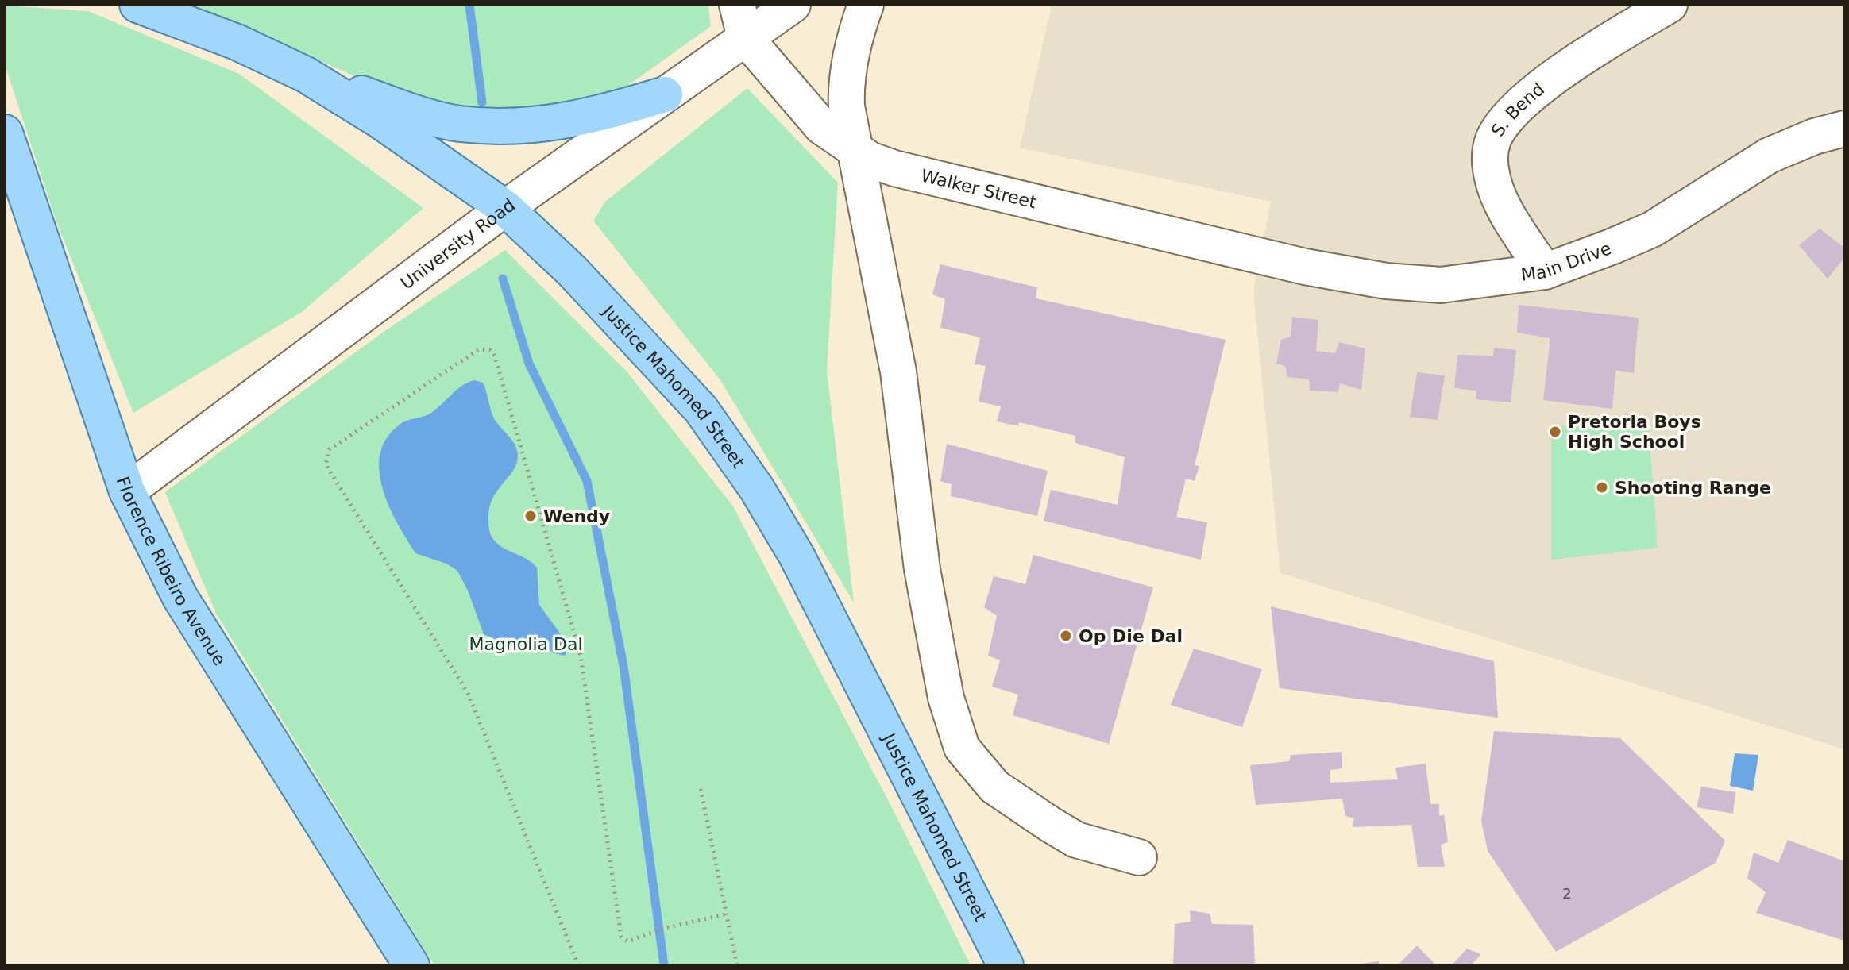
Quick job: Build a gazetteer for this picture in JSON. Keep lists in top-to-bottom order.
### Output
{
  "streets": {
    "main road": ["Justice Mahomed Street", "Florence Ribeiro Avenue"],
    "street": [
      "S. Bend",
      "Walker Street",
      "University Road",
      "Main Drive"
    ]
  },
  "crossings": [
    ["S. Bend", "Main Drive"],
    ["Walker Street", "University Road"],
    ["Walker Street", "Main Drive"],
    ["University Road", "Justice Mahomed Street"],
    ["University Road", "Florence Ribeiro Avenue"]
  ],
  "parks": ["Magnolia Dal"],
  "places": [
    "Pretoria Boys High School",
    "Shooting Range",
    "Wendy",
    "Op Die Dal"
  ],
  "house_numbers": ["2"]
}
